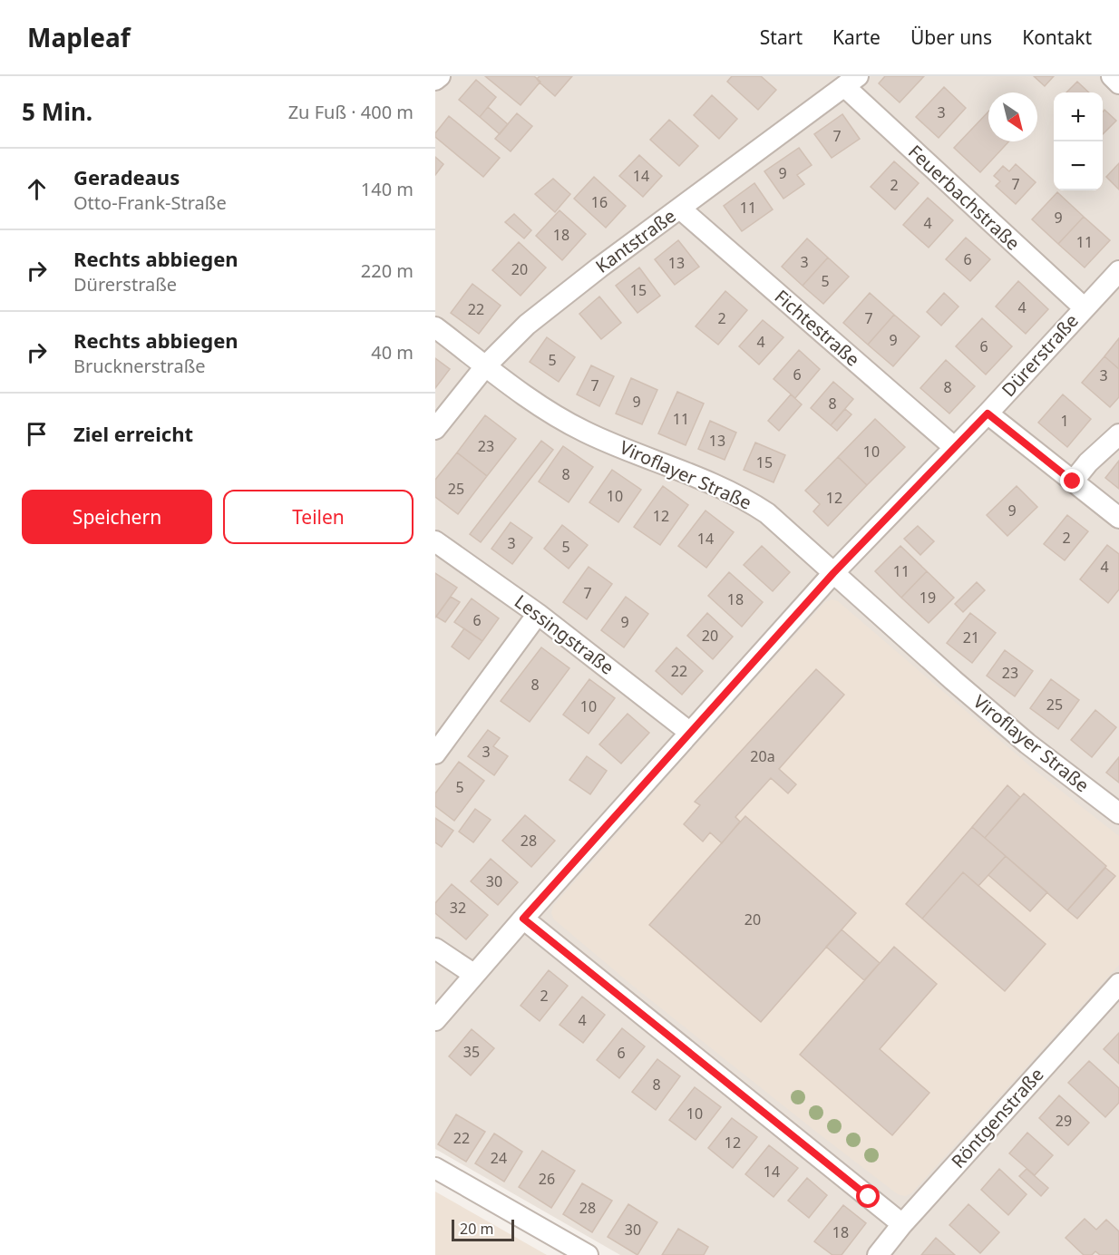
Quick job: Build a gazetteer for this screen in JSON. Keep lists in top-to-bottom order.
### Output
{
  "streets": {
    "street": [
      "Feuerbachstraße",
      "Kantstraße",
      "Fichtestraße",
      "Dürerstraße",
      "Viroflayer Straße",
      "Lessingstraße",
      "Röntgenstraße"
    ]
  },
  "crossings": [
    ["Feuerbachstraße", "Kantstraße"],
    ["Feuerbachstraße", "Dürerstraße"],
    ["Kantstraße", "Fichtestraße"],
    ["Kantstraße", "Viroflayer Straße"],
    ["Fichtestraße", "Dürerstraße"],
    ["Dürerstraße", "Viroflayer Straße"],
    ["Dürerstraße", "Lessingstraße"]
  ],
  "house_numbers": [
    "3",
    "7",
    "9",
    "14",
    "7",
    "2",
    "16",
    "11",
    "9",
    "4",
    "18",
    "11",
    "6",
    "3",
    "13",
    "20",
    "5",
    "15",
    "4",
    "22",
    "2",
    "7",
    "9",
    "4",
    "6",
    "5",
    "6",
    "3",
    "7",
    "8",
    "9",
    "8",
    "11",
    "1",
    "13",
    "23",
    "10",
    "15",
    "8",
    "25",
    "10",
    "12",
    "9",
    "12",
    "2",
    "14",
    "3",
    "5",
    "4",
    "11",
    "7",
    "19",
    "18",
    "6",
    "9",
    "20",
    "21",
    "22",
    "23",
    "8",
    "25",
    "10",
    "3",
    "20a",
    "5",
    "28",
    "30",
    "32",
    "20",
    "2",
    "4",
    "35",
    "6",
    "8",
    "10",
    "29",
    "22",
    "12",
    "24",
    "14",
    "26",
    "28",
    "30",
    "18"
  ],
  "scale_bar": "20 m",
  "north": "bottom right",
  "page": {
    "header": "Mapleaf",
    "nav": [
      "Start",
      "Karte",
      "Über uns",
      "Kontakt"
    ],
    "heading": ["5 Min.", "Zu Fuß · 400 m"],
    "map_buttons": ["+", "−"],
    "list": [
      ["Geradeaus", "Otto-Frank-Straße", "140 m"],
      ["Rechts abbiegen", "Dürerstraße", "220 m"],
      ["Rechts abbiegen", "Brucknerstraße", "40 m"],
      "Ziel erreicht"
    ],
    "buttons": ["Speichern", "Teilen"],
    "scale": "20 m"
  }
}
